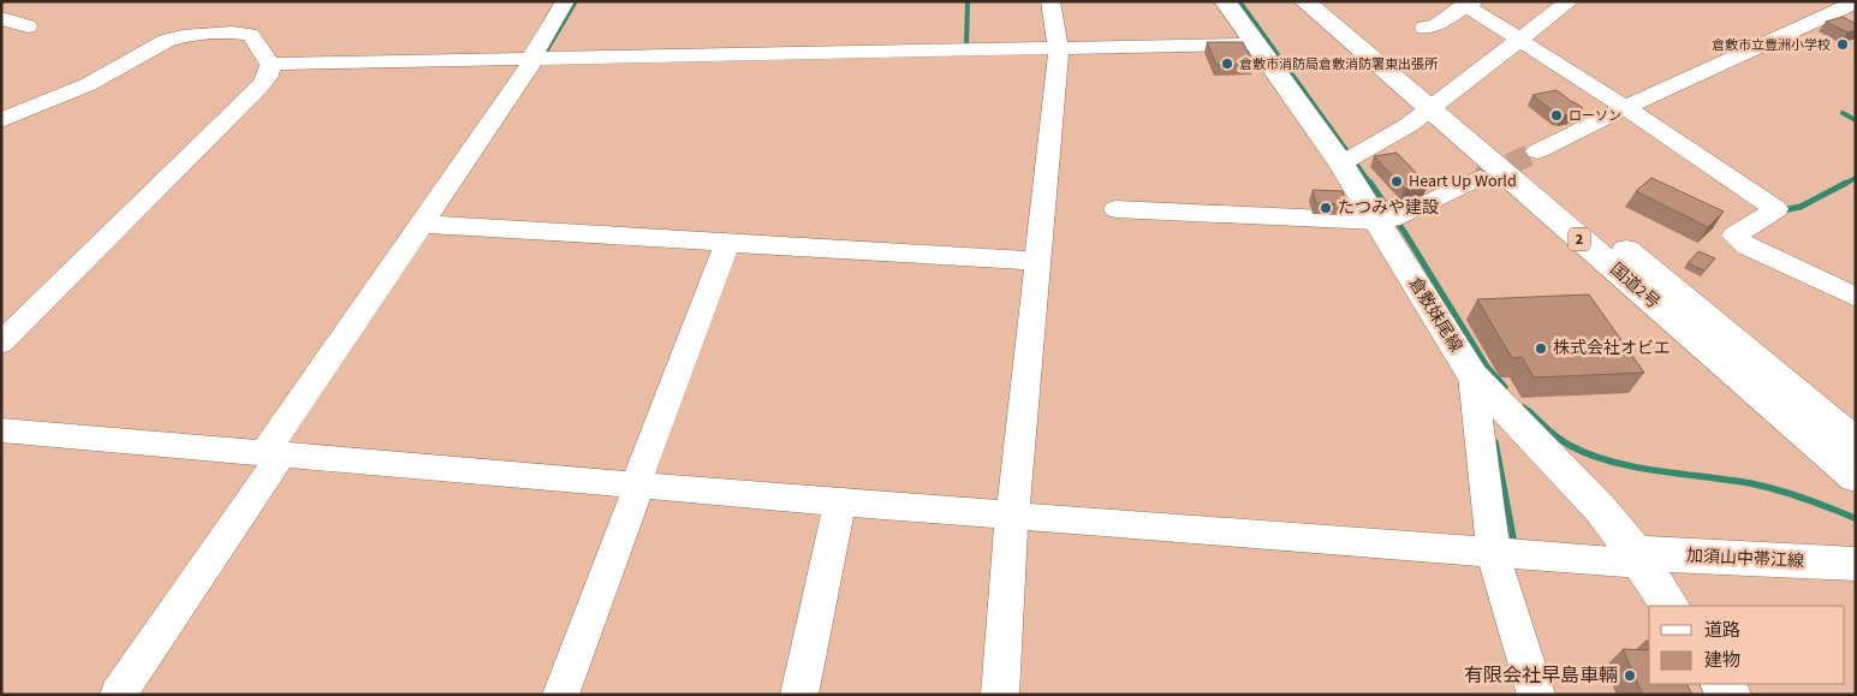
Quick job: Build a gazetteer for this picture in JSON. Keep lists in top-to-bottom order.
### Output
{
  "streets": {
    "main road": [
      "2",
      "国道2号",
      "倉敷妹尾線",
      "加須山中帯江線"
    ]
  },
  "crossings": [
    ["倉敷妹尾線", "加須山中帯江線"]
  ],
  "places": [
    "倉敷市立豊洲小学校",
    "倉敷市消防局倉敷消防署東出張所",
    "ローソン",
    "Heart Up World",
    "たつみや建設",
    "株式会社オビエ",
    "有限会社早島車輛"
  ],
  "legend": ["道路", "建物"]
}
